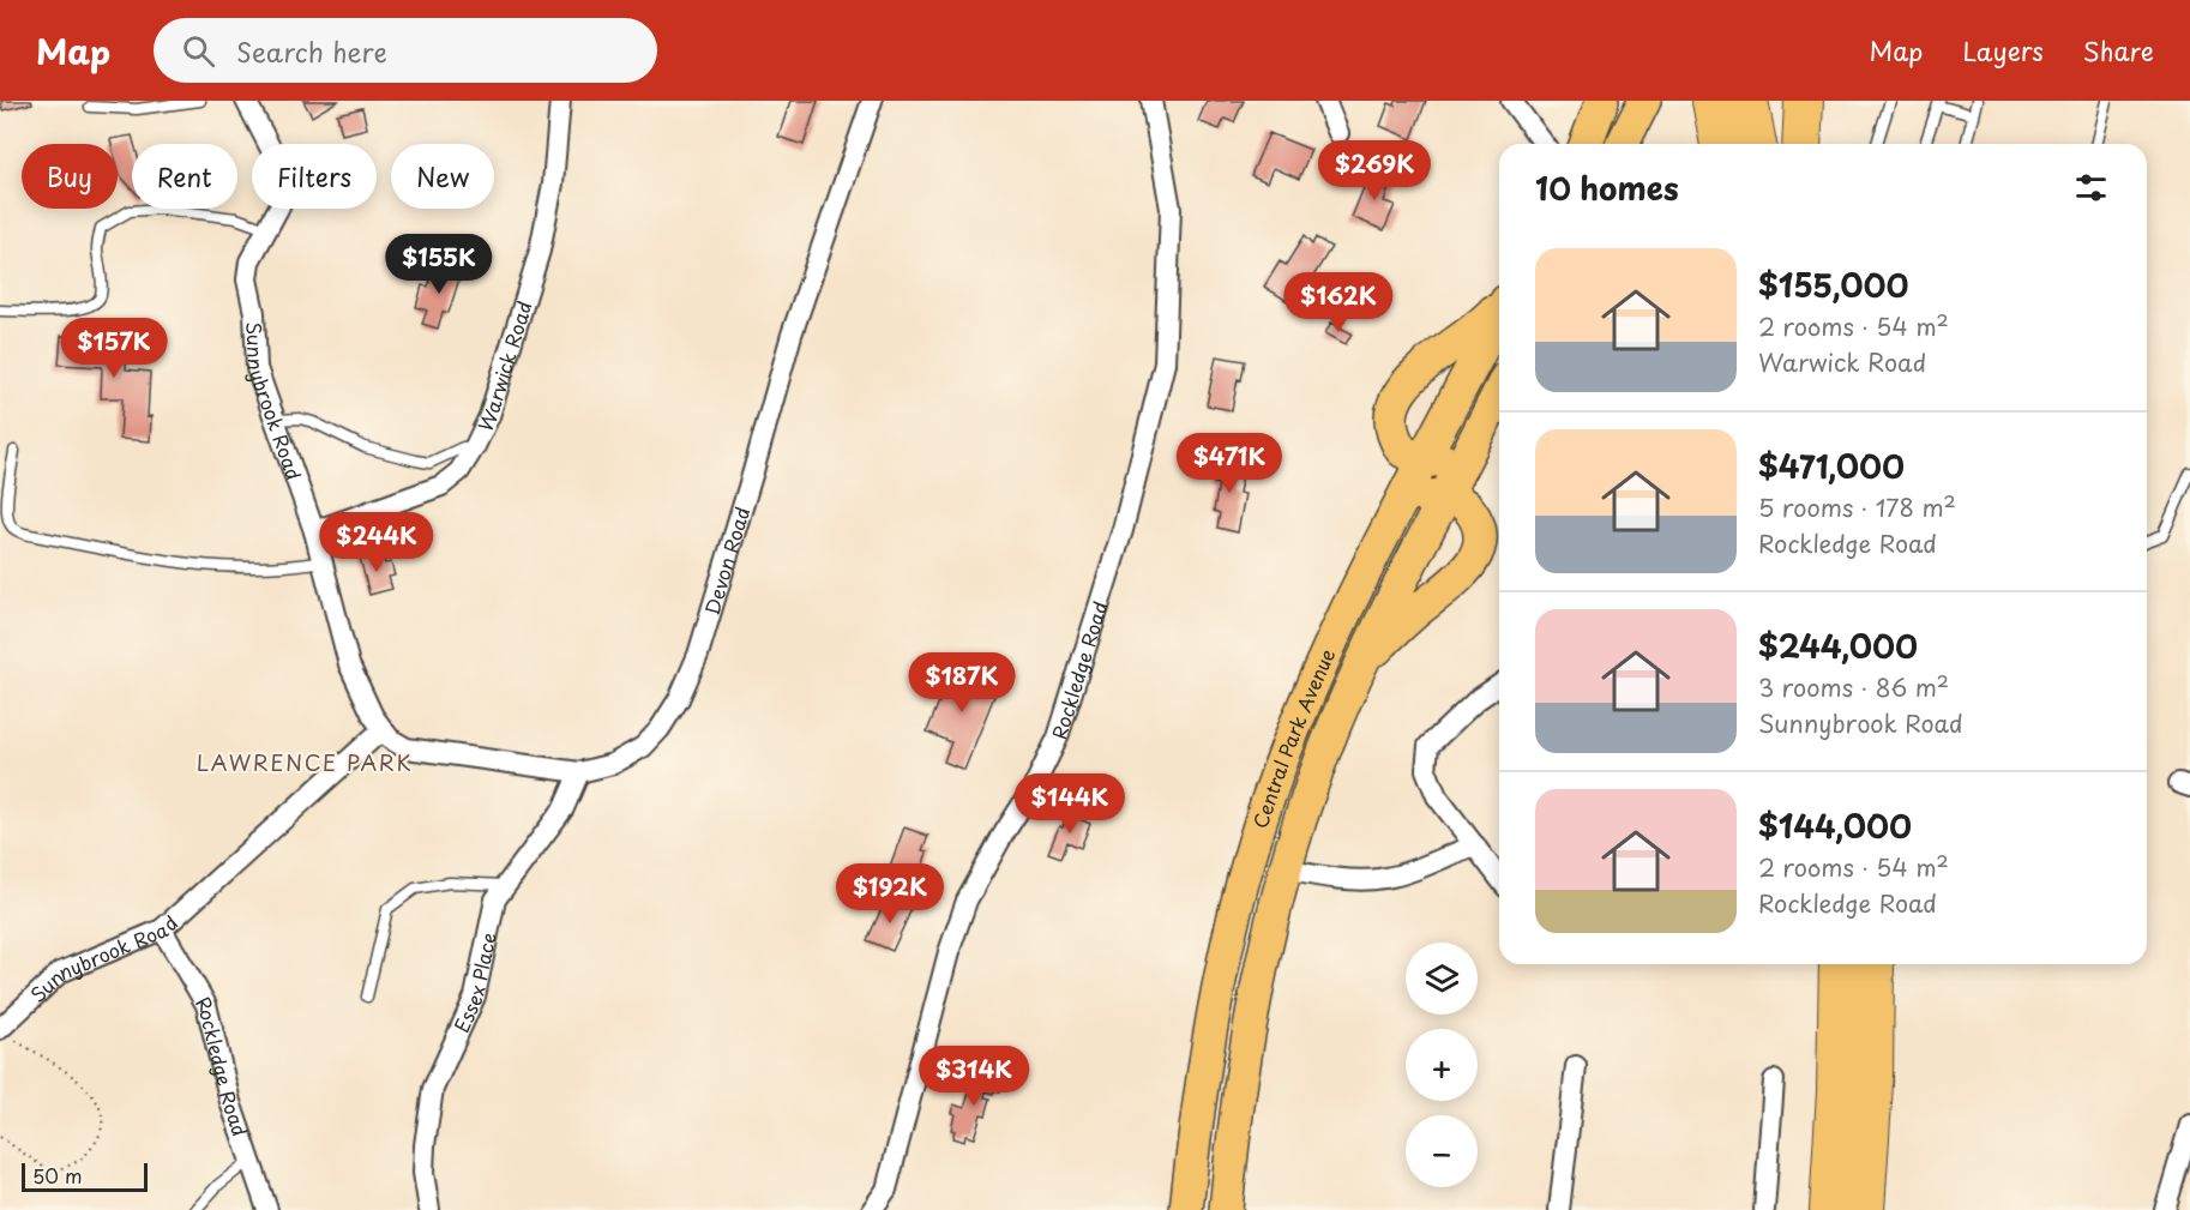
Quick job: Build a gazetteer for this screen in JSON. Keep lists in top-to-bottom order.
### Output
{
  "streets": {
    "main road": ["Central Park Avenue"],
    "street": [
      "Warwick Road",
      "Sunnybrook Road",
      "Devon Road",
      "Rockledge Road",
      "Essex Place"
    ]
  },
  "crossings": [
    ["Warwick Road", "Sunnybrook Road"],
    ["Sunnybrook Road", "Devon Road"],
    ["Sunnybrook Road", "Rockledge Road"],
    ["Devon Road", "Essex Place"]
  ],
  "districts": ["LAWRENCE PARK"],
  "scale_bar": "50 m",
  "page": {
    "header": "Map",
    "search": "Search here",
    "nav": ["Map", "Layers", "Share"],
    "price": [
      "$269K",
      "$155K",
      "$162K",
      "$157K",
      "$471K",
      "$244K",
      "$187K",
      "$144K",
      "$192K",
      "$314K"
    ],
    "chip": [
      "Buy",
      "Rent",
      "Filters",
      "New"
    ],
    "heading": "10 homes",
    "list": [
      {
        "name": "$155,000",
        "note": "2 rooms · 54 m² · Warwick Road"
      },
      {
        "name": "$471,000",
        "note": "5 rooms · 178 m² · Rockledge Road"
      },
      {
        "name": "$244,000",
        "note": "3 rooms · 86 m² · Sunnybrook Road"
      },
      {
        "name": "$144,000",
        "note": "2 rooms · 54 m² · Rockledge Road"
      }
    ],
    "map_buttons": ["+", "−"],
    "scale": "50 m"
  }
}
